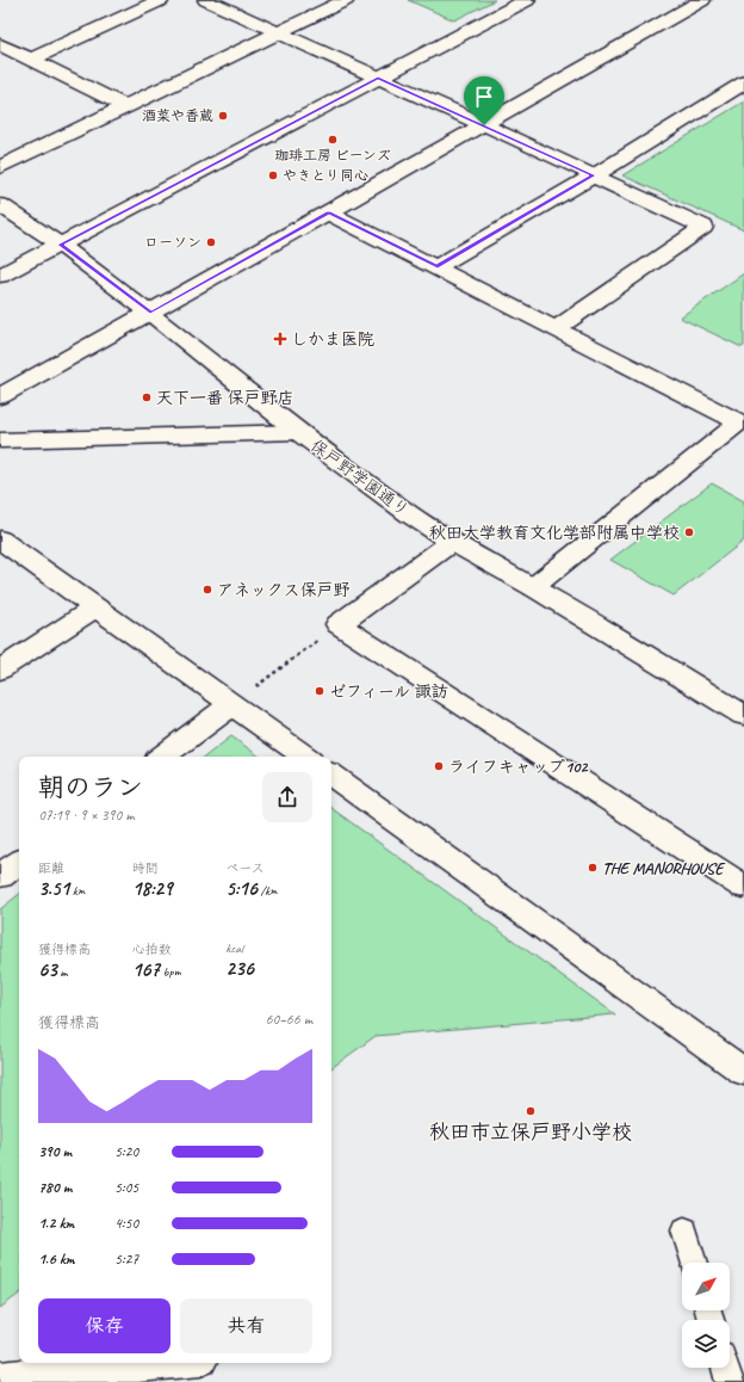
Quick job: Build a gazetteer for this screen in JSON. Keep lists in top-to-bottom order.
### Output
{
  "streets": {
    "street": ["保戸野学園通り"]
  },
  "places": {
    "other": [
      "酒菜や香蔵",
      "珈琲工房 ビーンズ",
      "やきとり同心",
      "ローソン",
      "天下一番 保戸野店",
      "秋田大学教育文化学部附属中学校",
      "アネックス保戸野",
      "ゼフィール 諏訪",
      "ライフキャップ102",
      "THE MANORHOUSE",
      "秋田市立保戸野小学校"
    ],
    "health": ["しかま医院"]
  },
  "north": "top right",
  "page": {
    "heading": ["朝のラン", "07:19 · 9 × 390 m"],
    "stats": [
      ["距離", "3.51 km"],
      ["時間", "18:29"],
      ["ペース", "5:16 /km"],
      ["獲得標高", "63 m"],
      ["心拍数", "167 bpm"],
      ["kcal", "236"]
    ],
    "chart": ["獲得標高", "60–66 m"],
    "list": [
      {
        "name": "390 m",
        "note": "5:20"
      },
      {
        "name": "780 m",
        "note": "5:05"
      },
      {
        "name": "1.2 km",
        "note": "4:50"
      },
      {
        "name": "1.6 km",
        "note": "5:27"
      }
    ],
    "buttons": ["保存", "共有"]
  }
}
